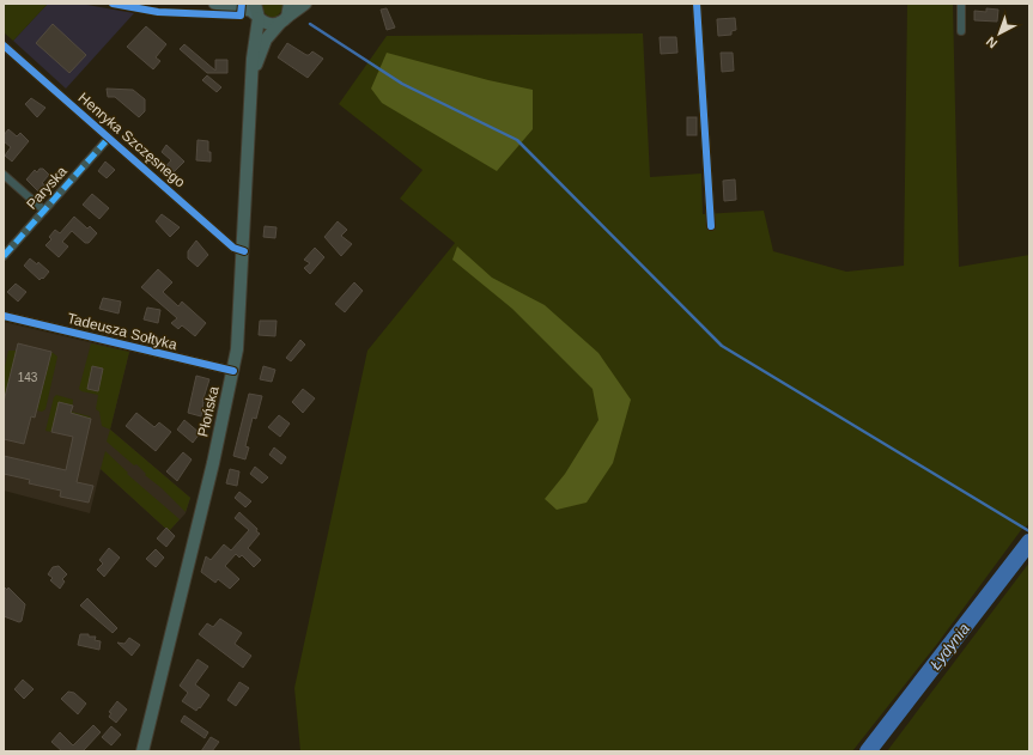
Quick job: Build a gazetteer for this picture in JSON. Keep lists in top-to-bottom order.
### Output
{
  "streets": {
    "main road": ["Płońska"],
    "street": ["Henryka Szczęsnego", "Paryska", "Tadeusza Sołtyka"]
  },
  "crossings": [
    ["Henryka Szczęsnego", "Paryska"],
    ["Henryka Szczęsnego", "Płońska"],
    ["Tadeusza Sołtyka", "Płońska"]
  ],
  "water": ["Łydynia"],
  "house_numbers": ["143"],
  "north": "bottom left"
}
